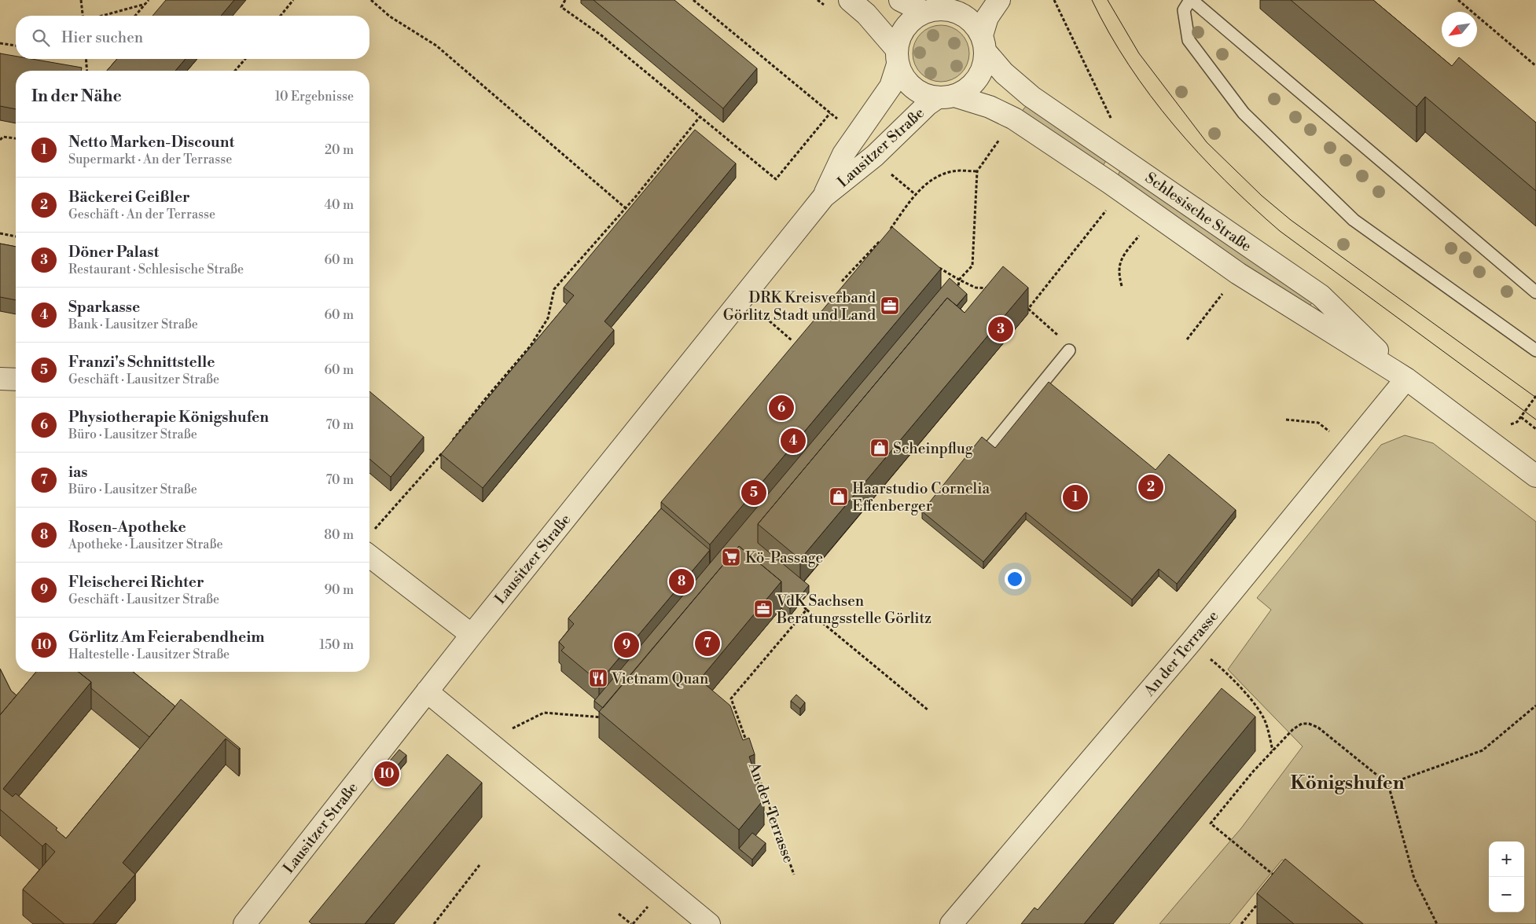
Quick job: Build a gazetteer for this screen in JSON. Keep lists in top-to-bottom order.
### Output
{
  "streets": {
    "street": ["Lausitzer Straße", "Schlesische Straße", "An der Terrasse"]
  },
  "crossings": [
    ["Lausitzer Straße", "Schlesische Straße"],
    ["Schlesische Straße", "An der Terrasse"]
  ],
  "districts": ["Königshufen"],
  "places": {
    "office": ["DRK Kreisverband Görlitz Stadt und Land", "VdK Sachsen Beratungsstelle Görlitz"],
    "shop": ["Scheinpflug", "Haarstudio Cornelia Effenberger"],
    "supermarket": ["Kö-Passage"],
    "restaurant": ["Vietnam Quan"]
  },
  "north": "bottom left",
  "page": {
    "search": "Hier suchen",
    "heading": ["In der Nähe", "10 Ergebnisse"],
    "list": [
      {
        "mark": "1",
        "name": "Netto Marken-Discount",
        "note": "Supermarkt · An der Terrasse",
        "value": "20 m"
      },
      {
        "mark": "2",
        "name": "Bäckerei Geißler",
        "note": "Geschäft · An der Terrasse",
        "value": "40 m"
      },
      {
        "mark": "3",
        "name": "Döner Palast",
        "note": "Restaurant · Schlesische Straße",
        "value": "60 m"
      },
      {
        "mark": "4",
        "name": "Sparkasse",
        "note": "Bank · Lausitzer Straße",
        "value": "60 m"
      },
      {
        "mark": "5",
        "name": "Franzi's Schnittstelle",
        "note": "Geschäft · Lausitzer Straße",
        "value": "60 m"
      },
      {
        "mark": "6",
        "name": "Physiotherapie Königshufen",
        "note": "Büro · Lausitzer Straße",
        "value": "70 m"
      },
      {
        "mark": "7",
        "name": "ias",
        "note": "Büro · Lausitzer Straße",
        "value": "70 m"
      },
      {
        "mark": "8",
        "name": "Rosen-Apotheke",
        "note": "Apotheke · Lausitzer Straße",
        "value": "80 m"
      },
      {
        "mark": "9",
        "name": "Fleischerei Richter",
        "note": "Geschäft · Lausitzer Straße",
        "value": "90 m"
      },
      {
        "mark": "10",
        "name": "Görlitz Am Feierabendheim",
        "note": "Haltestelle · Lausitzer Straße",
        "value": "150 m"
      }
    ],
    "pins": [
      "3",
      "6",
      "4",
      "2",
      "5",
      "1",
      "8",
      "7",
      "9",
      "10"
    ],
    "map_buttons": ["+", "−"]
  }
}
